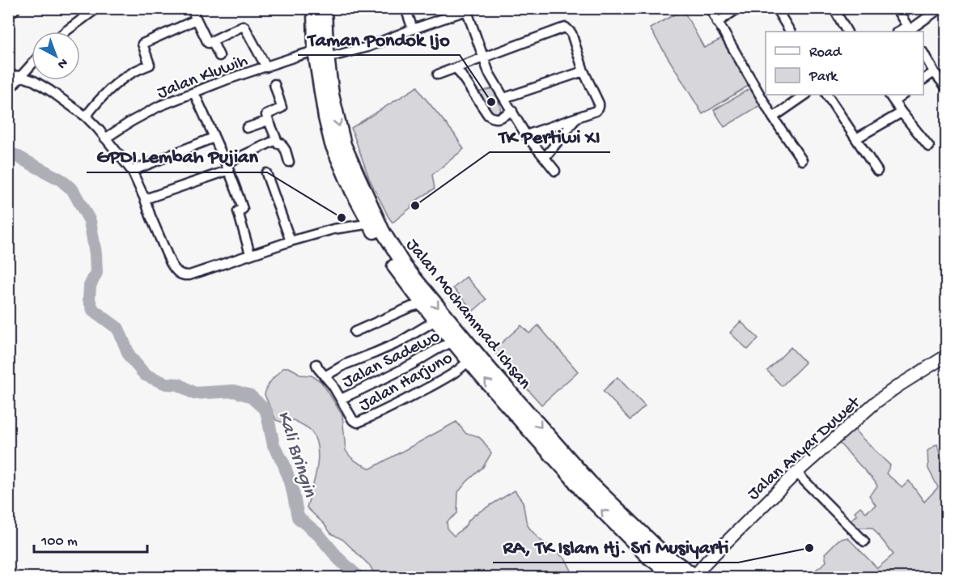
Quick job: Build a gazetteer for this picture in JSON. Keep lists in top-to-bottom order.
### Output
{
  "streets": {
    "main road": ["Jalan Mochammad Ichsan"],
    "street": [
      "Jalan Kluwih",
      "Jalan Sadewo",
      "Jalan Harjuno",
      "Jalan Anyar Duwet"
    ]
  },
  "crossings": [
    ["Jalan Kluwih", "Jalan Mochammad Ichsan"],
    ["Jalan Mochammad Ichsan", "Jalan Sadewo"],
    ["Jalan Mochammad Ichsan", "Jalan Harjuno"],
    ["Jalan Mochammad Ichsan", "Jalan Anyar Duwet"],
    ["Jalan Sadewo", "Jalan Harjuno"]
  ],
  "water": ["Kali Bringin"],
  "places": [
    "Taman Pondok Ijo",
    "TK Pertiwi XI",
    "GPDI Lembah Pujian",
    "RA, TK Islam Hj. Sri Musiyarti"
  ],
  "legend": ["Road", "Park"],
  "scale_bar": "100 m",
  "north": "bottom right"
}
